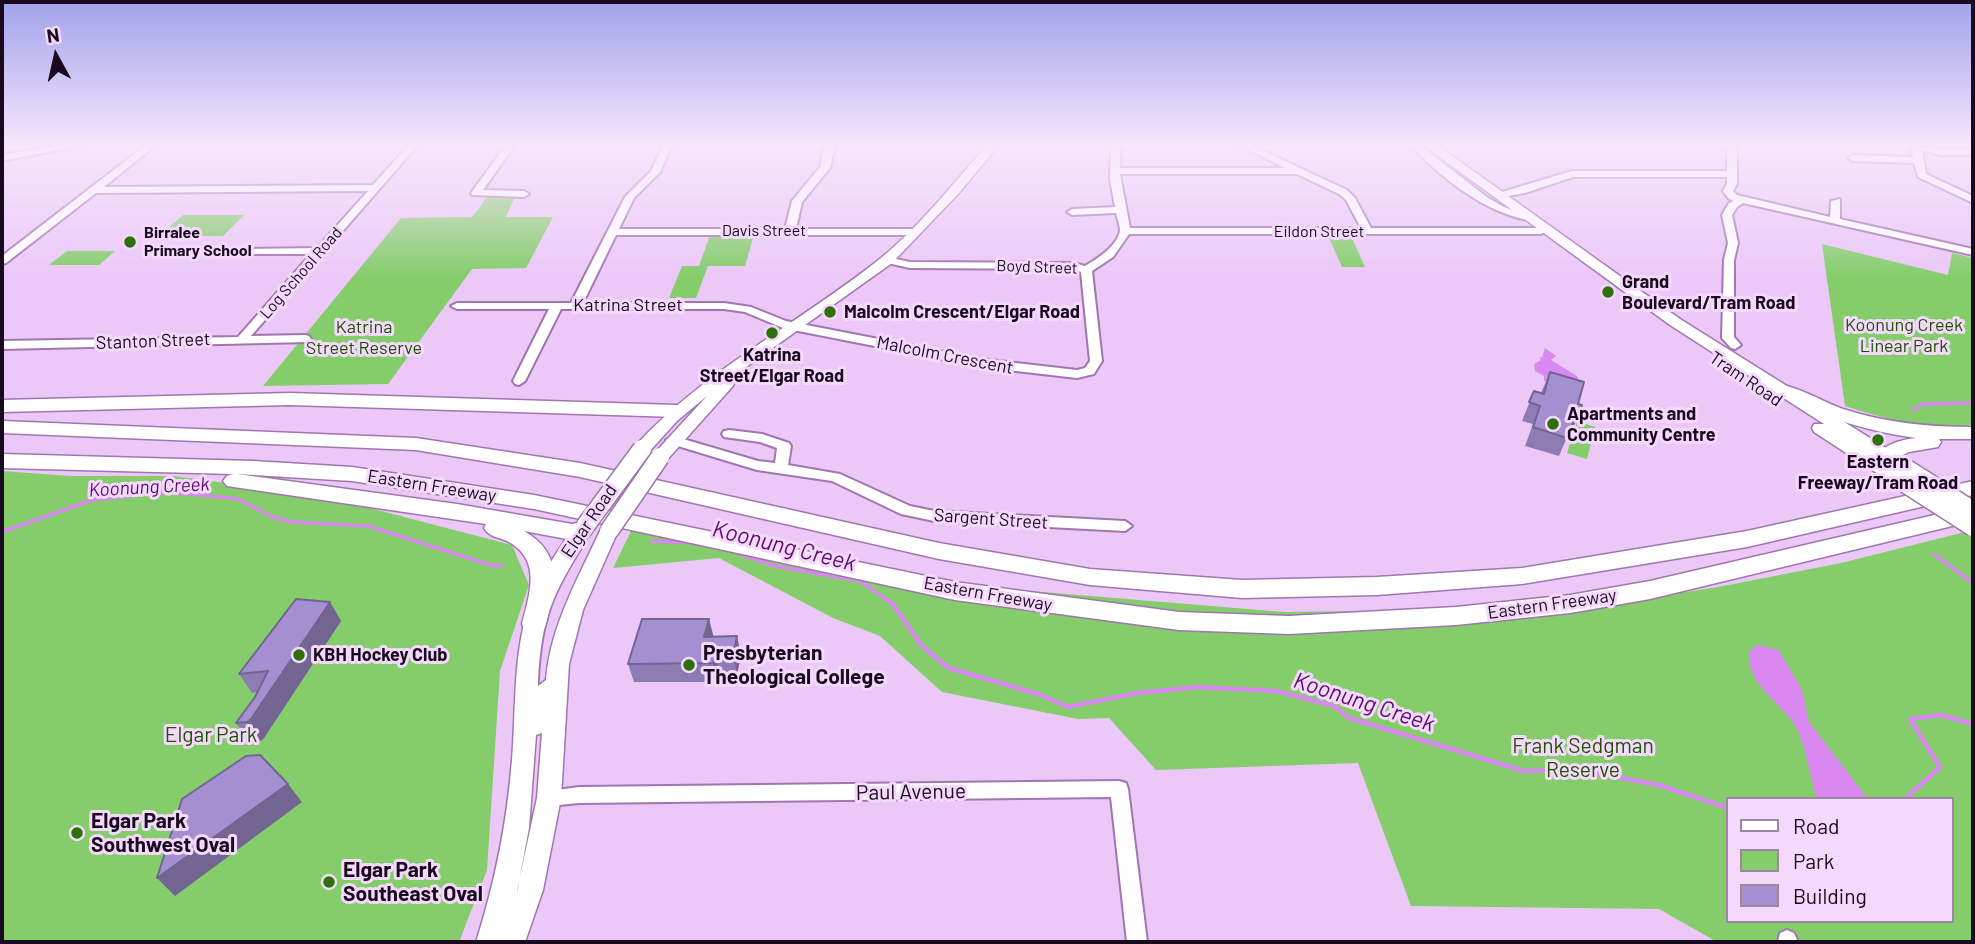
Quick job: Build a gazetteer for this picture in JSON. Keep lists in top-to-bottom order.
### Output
{
  "streets": {
    "highway": ["Eastern Freeway"],
    "main road": ["Tram Road", "Elgar Road"],
    "street": [
      "Davis Street",
      "Eildon Street",
      "Boyd Street",
      "Log School Road",
      "Katrina Street",
      "Stanton Street",
      "Malcolm Crescent",
      "Sargent Street",
      "Paul Avenue"
    ]
  },
  "crossings": [
    ["Davis Street", "Elgar Road"],
    ["Eildon Street", "Boyd Street"],
    ["Eildon Street", "Tram Road"],
    ["Boyd Street", "Malcolm Crescent"],
    ["Boyd Street", "Elgar Road"],
    ["Log School Road", "Stanton Street"],
    ["Katrina Street", "Malcolm Crescent"],
    ["Katrina Street", "Elgar Road"],
    ["Malcolm Crescent", "Elgar Road"],
    ["Tram Road", "Eastern Freeway"],
    ["Sargent Street", "Elgar Road"],
    ["Elgar Road", "Paul Avenue"]
  ],
  "water": ["Koonung Creek"],
  "parks": [
    "Koonung Creek Linear Park",
    "Katrina Street Reserve",
    "Elgar Park",
    "Frank Sedgman Reserve"
  ],
  "places": [
    "Birralee Primary School",
    "Grand Boulevard/Tram Road",
    "Malcolm Crescent/Elgar Road",
    "Katrina Street/Elgar Road",
    "Apartments and Community Centre",
    "Eastern Freeway/Tram Road",
    "KBH Hockey Club",
    "Presbyterian Theological College",
    "Elgar Park Southwest Oval",
    "Elgar Park Southeast Oval"
  ],
  "legend": ["Road", "Park", "Building"],
  "north": "top"
}
